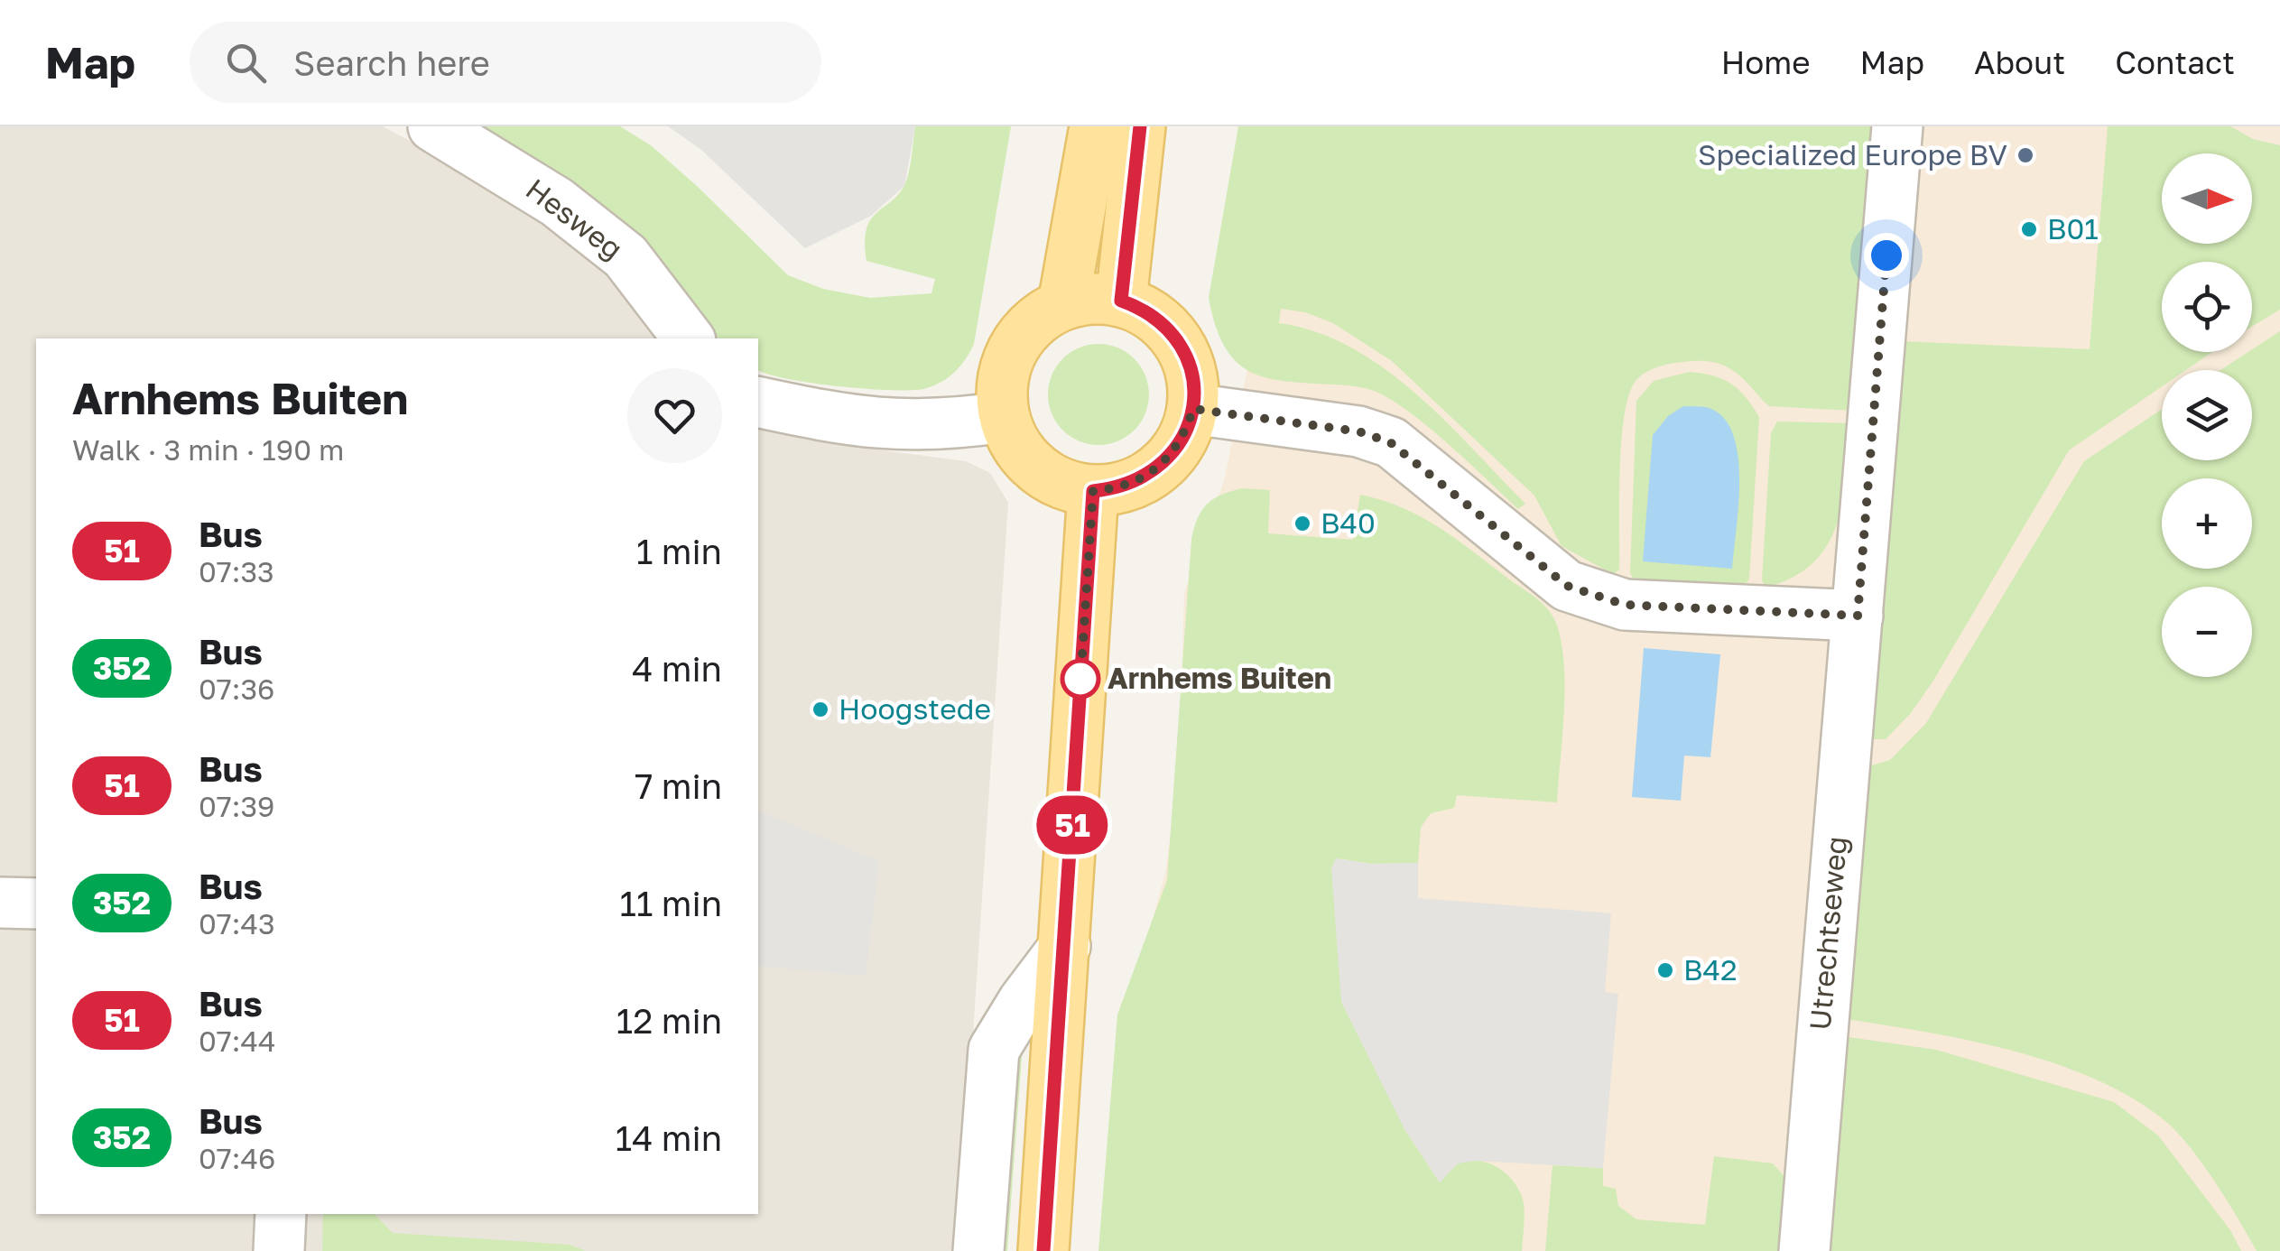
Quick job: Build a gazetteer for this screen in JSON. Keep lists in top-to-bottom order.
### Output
{
  "streets": {
    "street": ["Hesweg", "Utrechtseweg"]
  },
  "places": [
    "Specialized Europe BV",
    "B01",
    "B40",
    "Arnhems Buiten",
    "Hoogstede",
    "B42"
  ],
  "lines": ["bus line 51"],
  "north": "right",
  "page": {
    "header": "Map",
    "search": "Search here",
    "nav": [
      "Home",
      "Map",
      "About",
      "Contact"
    ],
    "on_map": "51",
    "map_buttons": ["+", "−"],
    "heading": ["Arnhems Buiten", "Walk · 3 min · 190 m"],
    "list": [
      {
        "mark": "51",
        "name": "Bus",
        "note": "07:33",
        "value": "1 min"
      },
      {
        "mark": "352",
        "name": "Bus",
        "note": "07:36",
        "value": "4 min"
      },
      {
        "mark": "51",
        "name": "Bus",
        "note": "07:39",
        "value": "7 min"
      },
      {
        "mark": "352",
        "name": "Bus",
        "note": "07:43",
        "value": "11 min"
      },
      {
        "mark": "51",
        "name": "Bus",
        "note": "07:44",
        "value": "12 min"
      },
      {
        "mark": "352",
        "name": "Bus",
        "note": "07:46",
        "value": "14 min"
      }
    ]
  }
}
